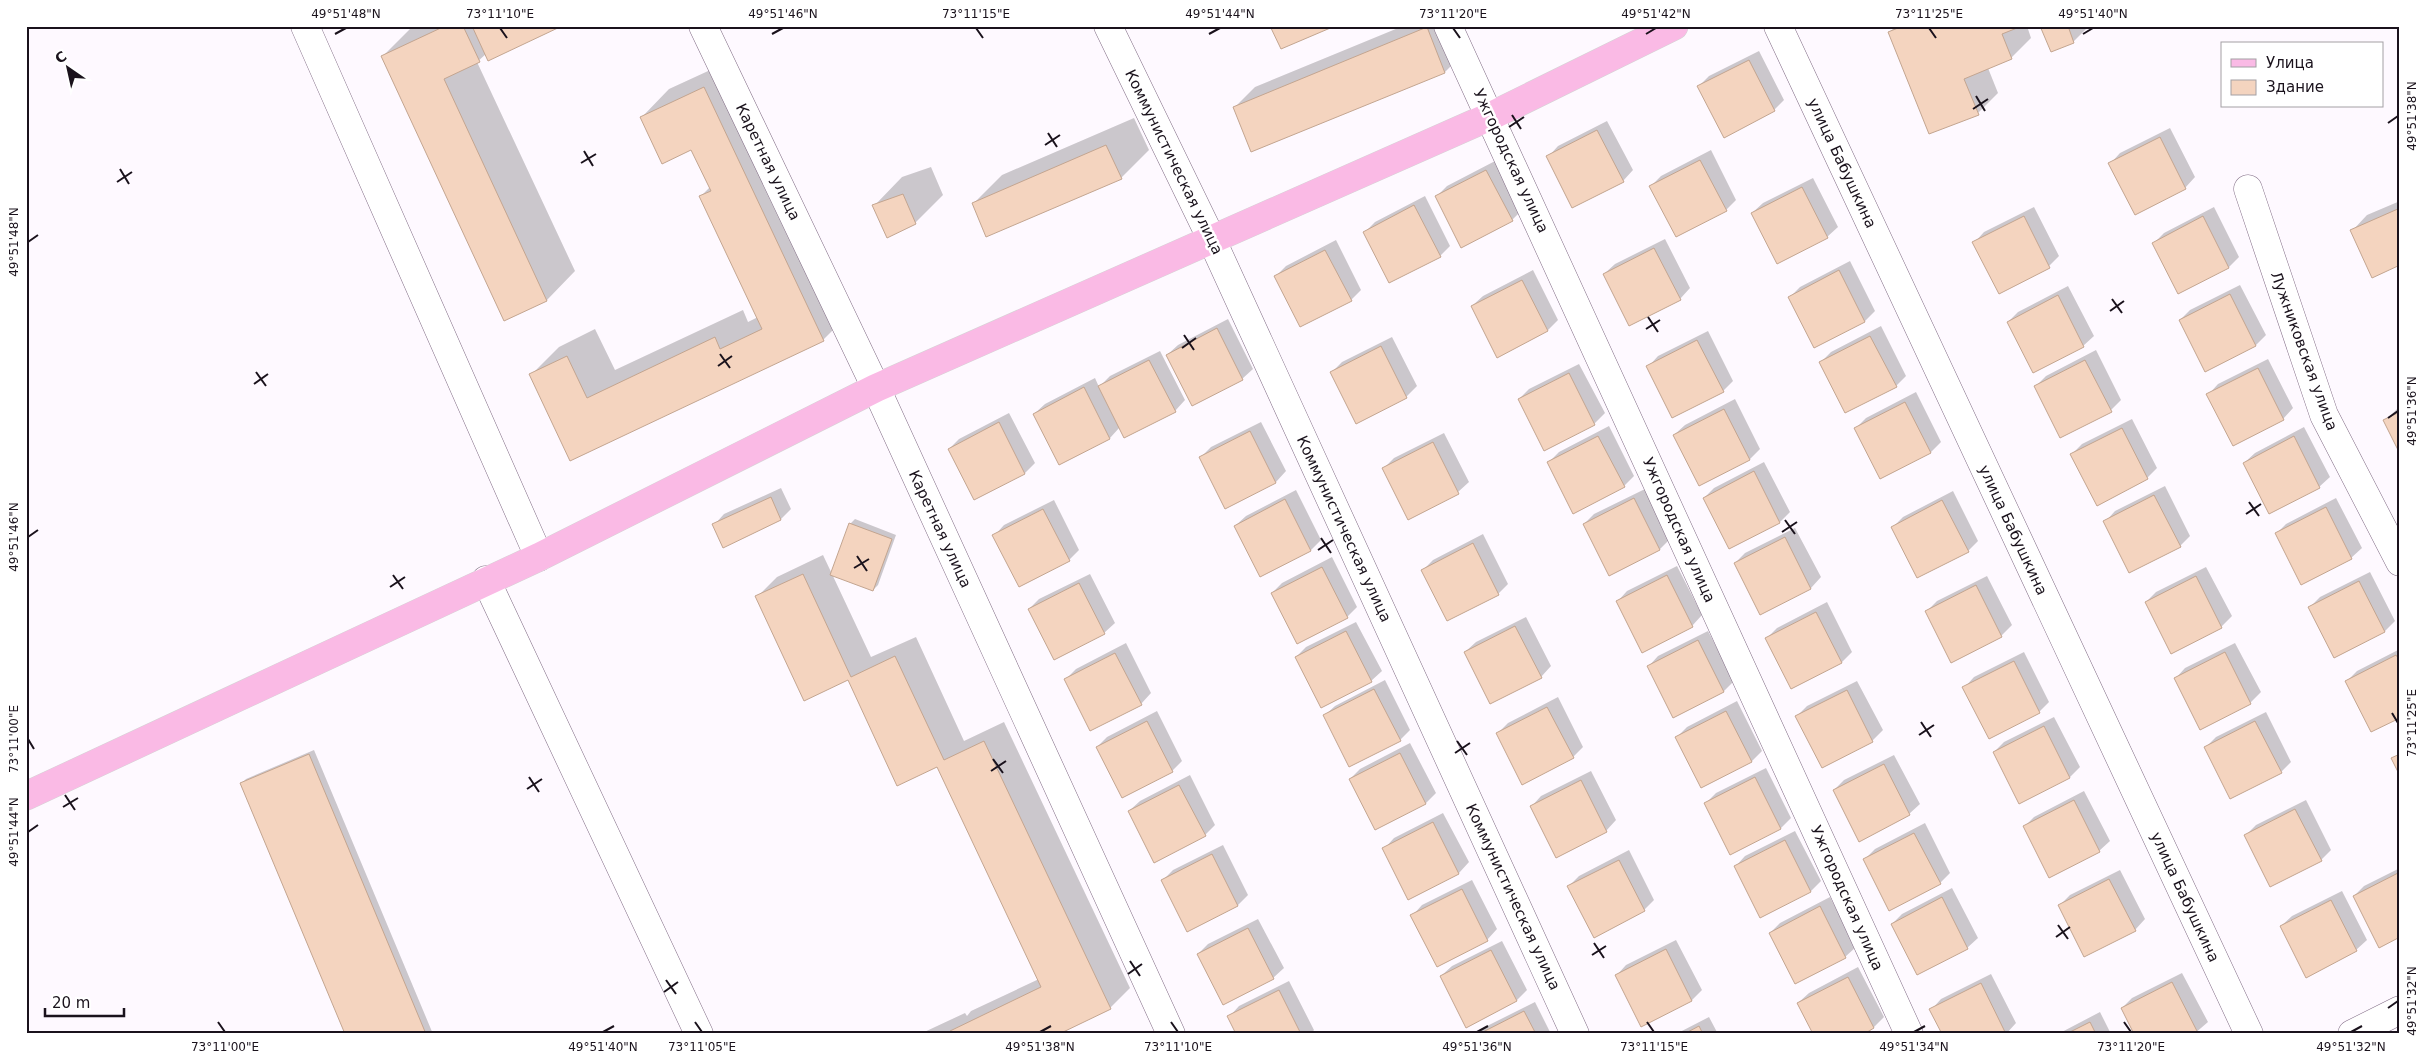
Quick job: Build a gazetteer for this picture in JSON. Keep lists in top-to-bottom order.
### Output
{
  "streets": {
    "street": [
      "Ужгородская улица",
      "Каретная улица",
      "Коммунистическая улица",
      "улица Бабушкина",
      "Лужниковская улица"
    ]
  },
  "legend": ["Улица", "Здание"],
  "scale_bar": "20 m",
  "north": "top left",
  "coordinates": [
    "49°51'48\"N",
    "73°11'10\"E",
    "49°51'46\"N",
    "73°11'15\"E",
    "49°51'44\"N",
    "73°11'20\"E",
    "49°51'42\"N",
    "73°11'25\"E",
    "49°51'40\"N",
    "49°51'38\"N",
    "49°51'36\"N",
    "73°11'00\"E",
    "49°51'32\"N",
    "73°11'05\"E",
    "49°51'34\"N"
  ]
}
